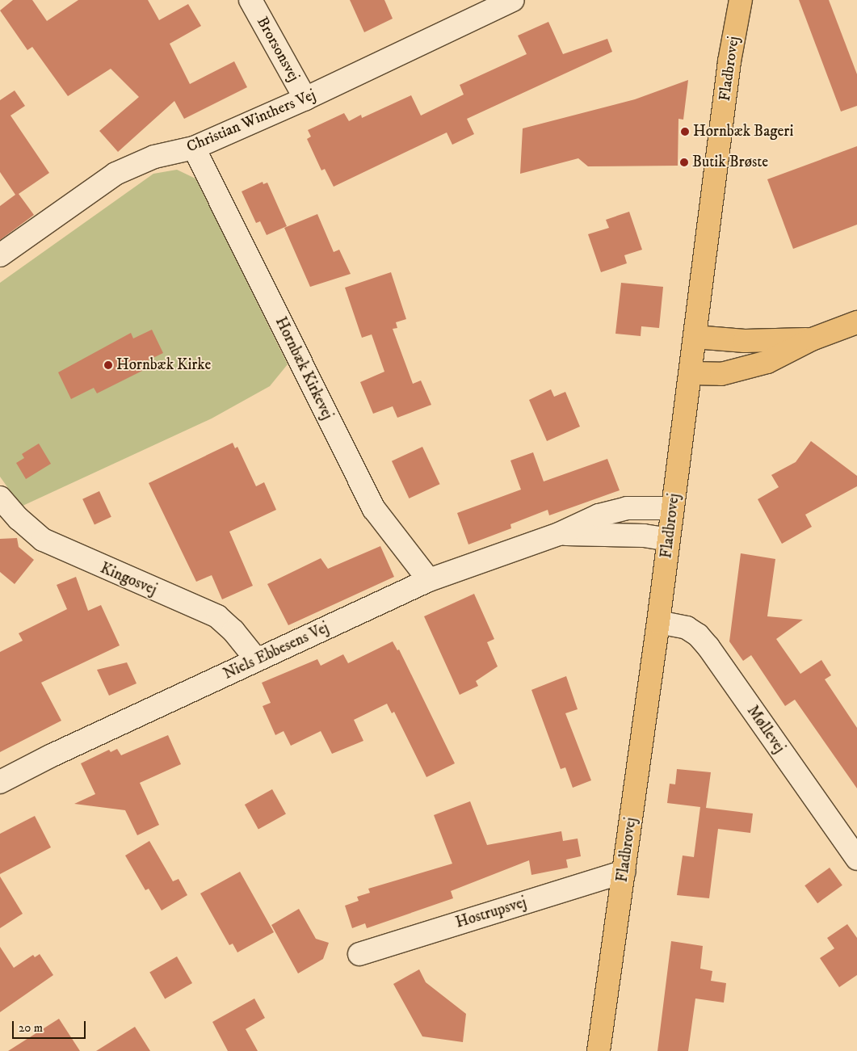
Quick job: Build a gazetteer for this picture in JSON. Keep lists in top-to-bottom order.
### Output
{
  "streets": {
    "main road": ["Fladbrovej"],
    "street": [
      "Brorsonsvej",
      "Christian Winthers Vej",
      "Hornbæk Kirkevej",
      "Kingosvej",
      "Niels Ebbesens Vej",
      "Møllevej",
      "Hostrupsvej"
    ]
  },
  "crossings": [
    ["Brorsonsvej", "Christian Winthers Vej"],
    ["Fladbrovej", "Niels Ebbesens Vej"],
    ["Fladbrovej", "Møllevej"],
    ["Fladbrovej", "Hostrupsvej"],
    ["Christian Winthers Vej", "Hornbæk Kirkevej"],
    ["Hornbæk Kirkevej", "Niels Ebbesens Vej"],
    ["Kingosvej", "Niels Ebbesens Vej"]
  ],
  "places": ["Hornbæk Bageri", "Butik Brøste", "Hornbæk Kirke"],
  "scale_bar": "20 m"
}
